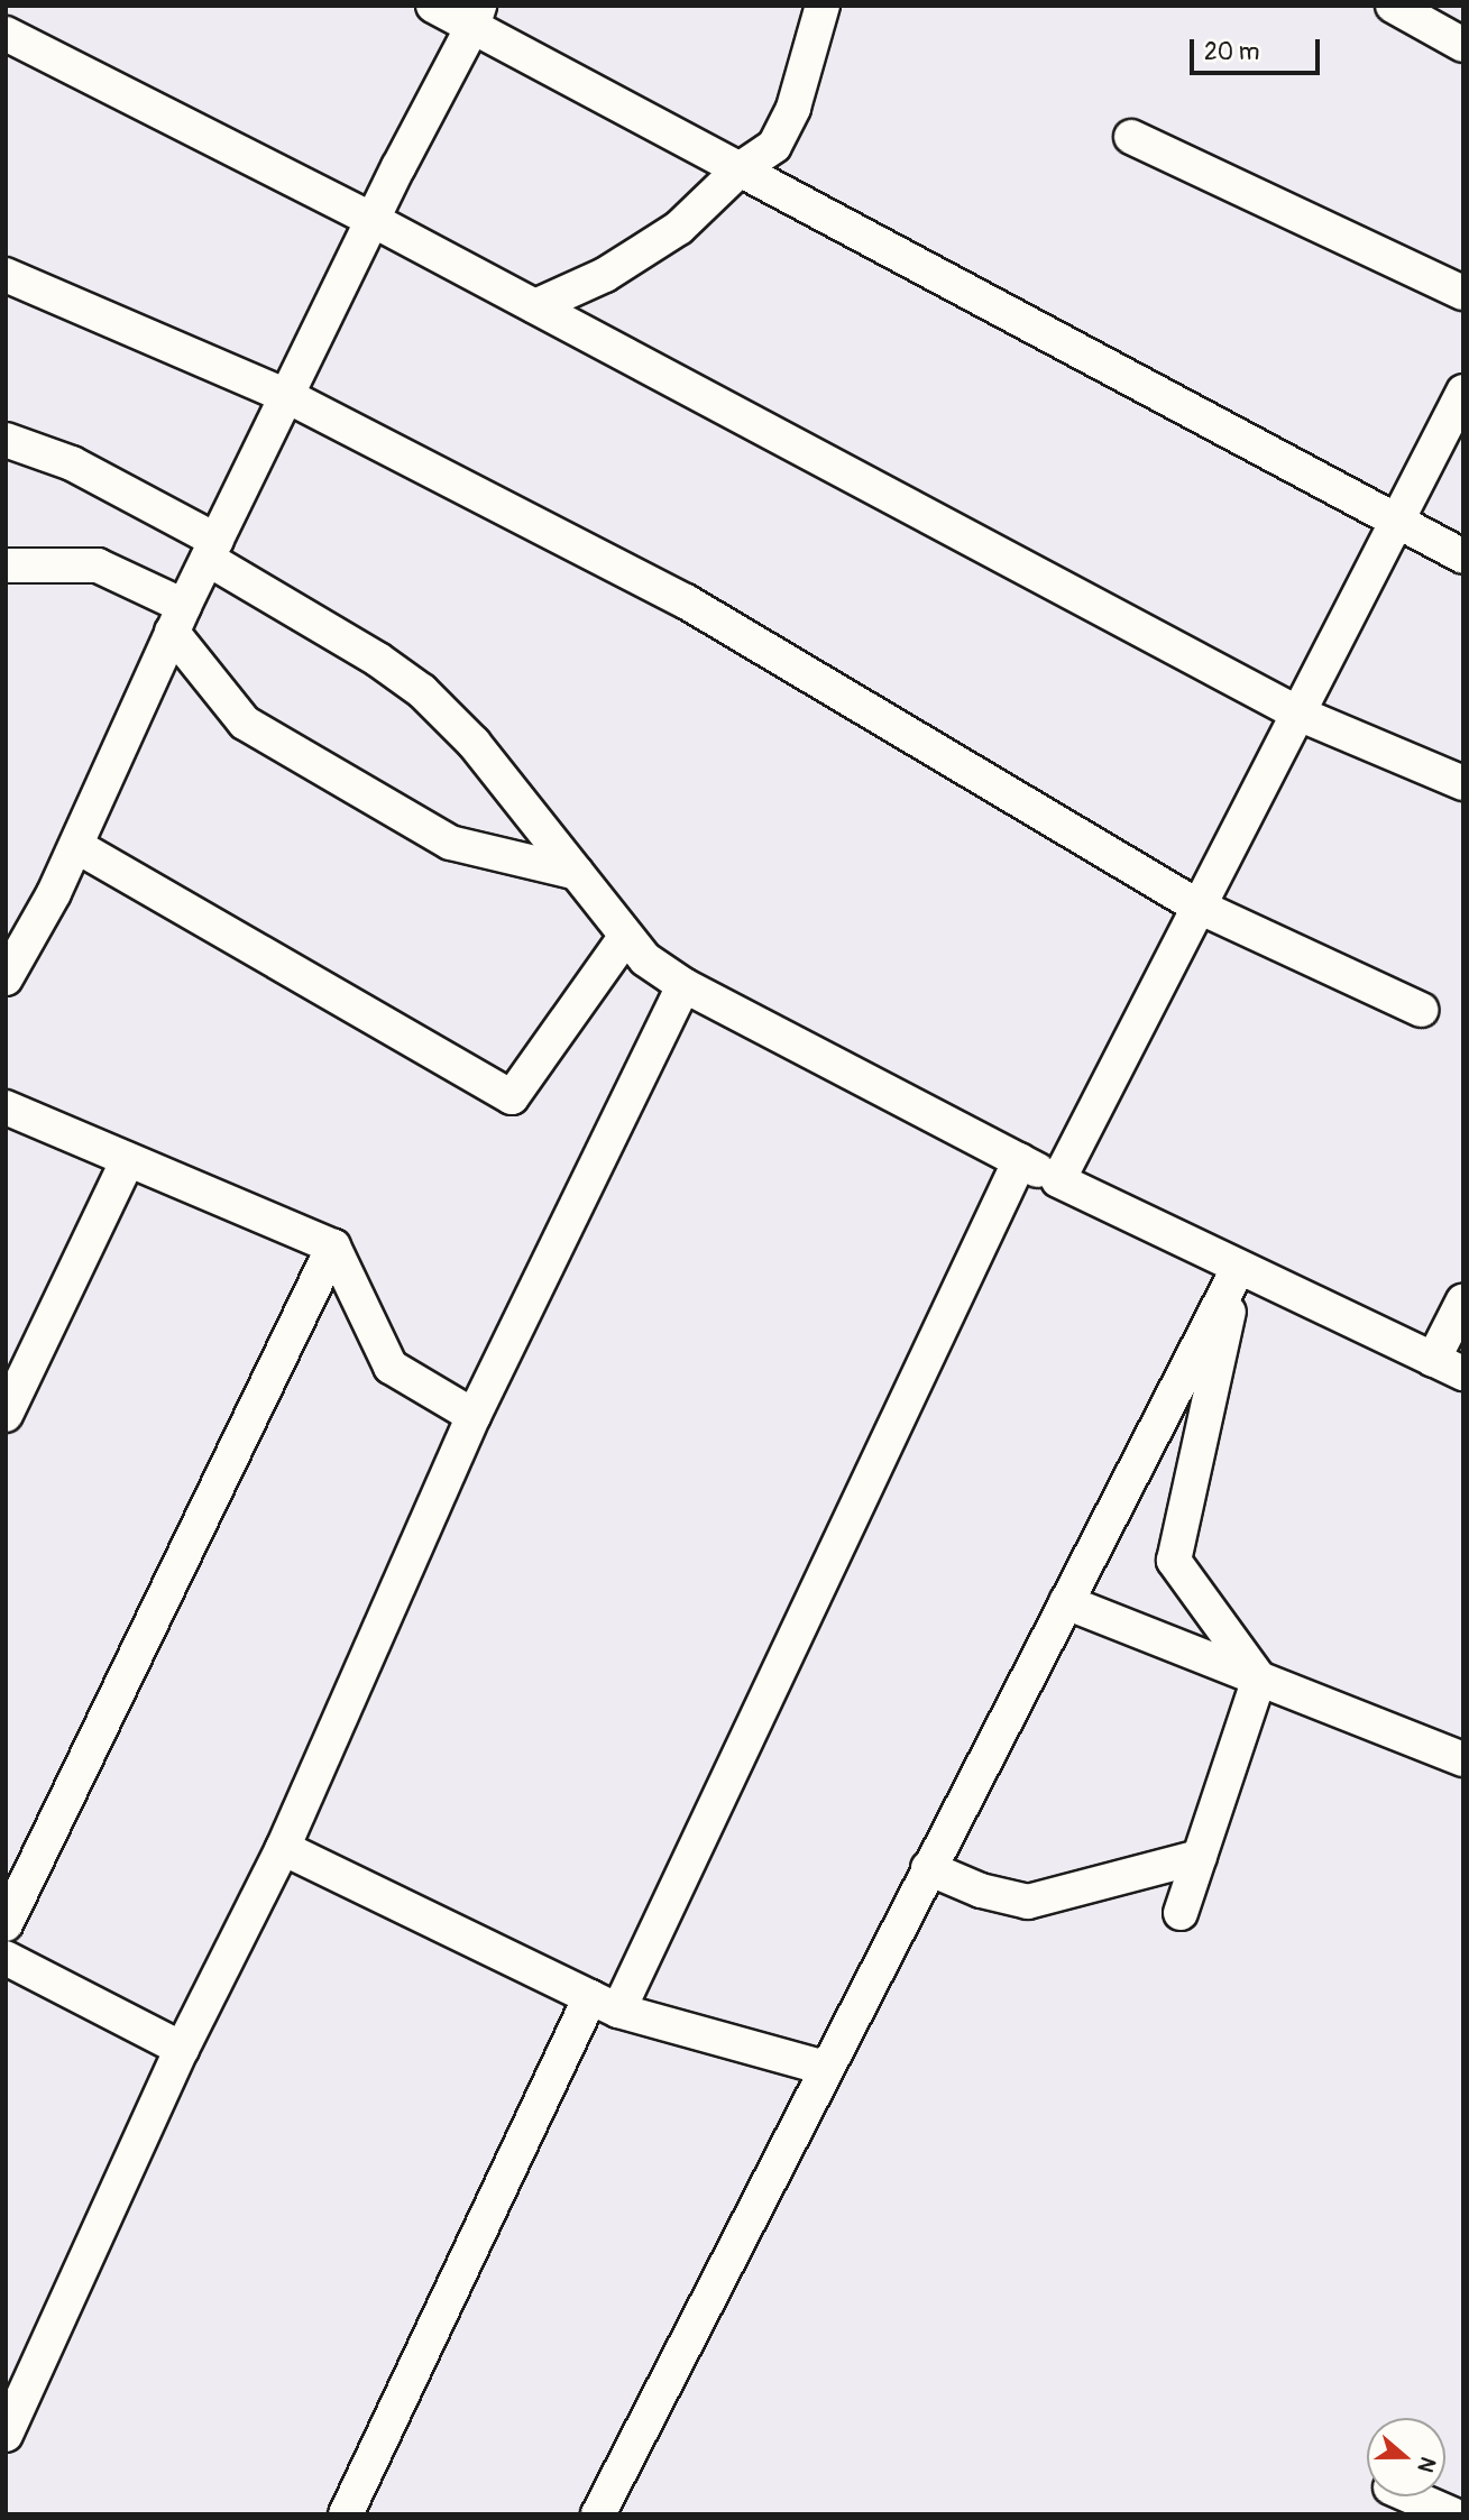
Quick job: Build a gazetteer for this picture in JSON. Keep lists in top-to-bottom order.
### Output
{
  "scale_bar": "20 m",
  "north": "right"
}
